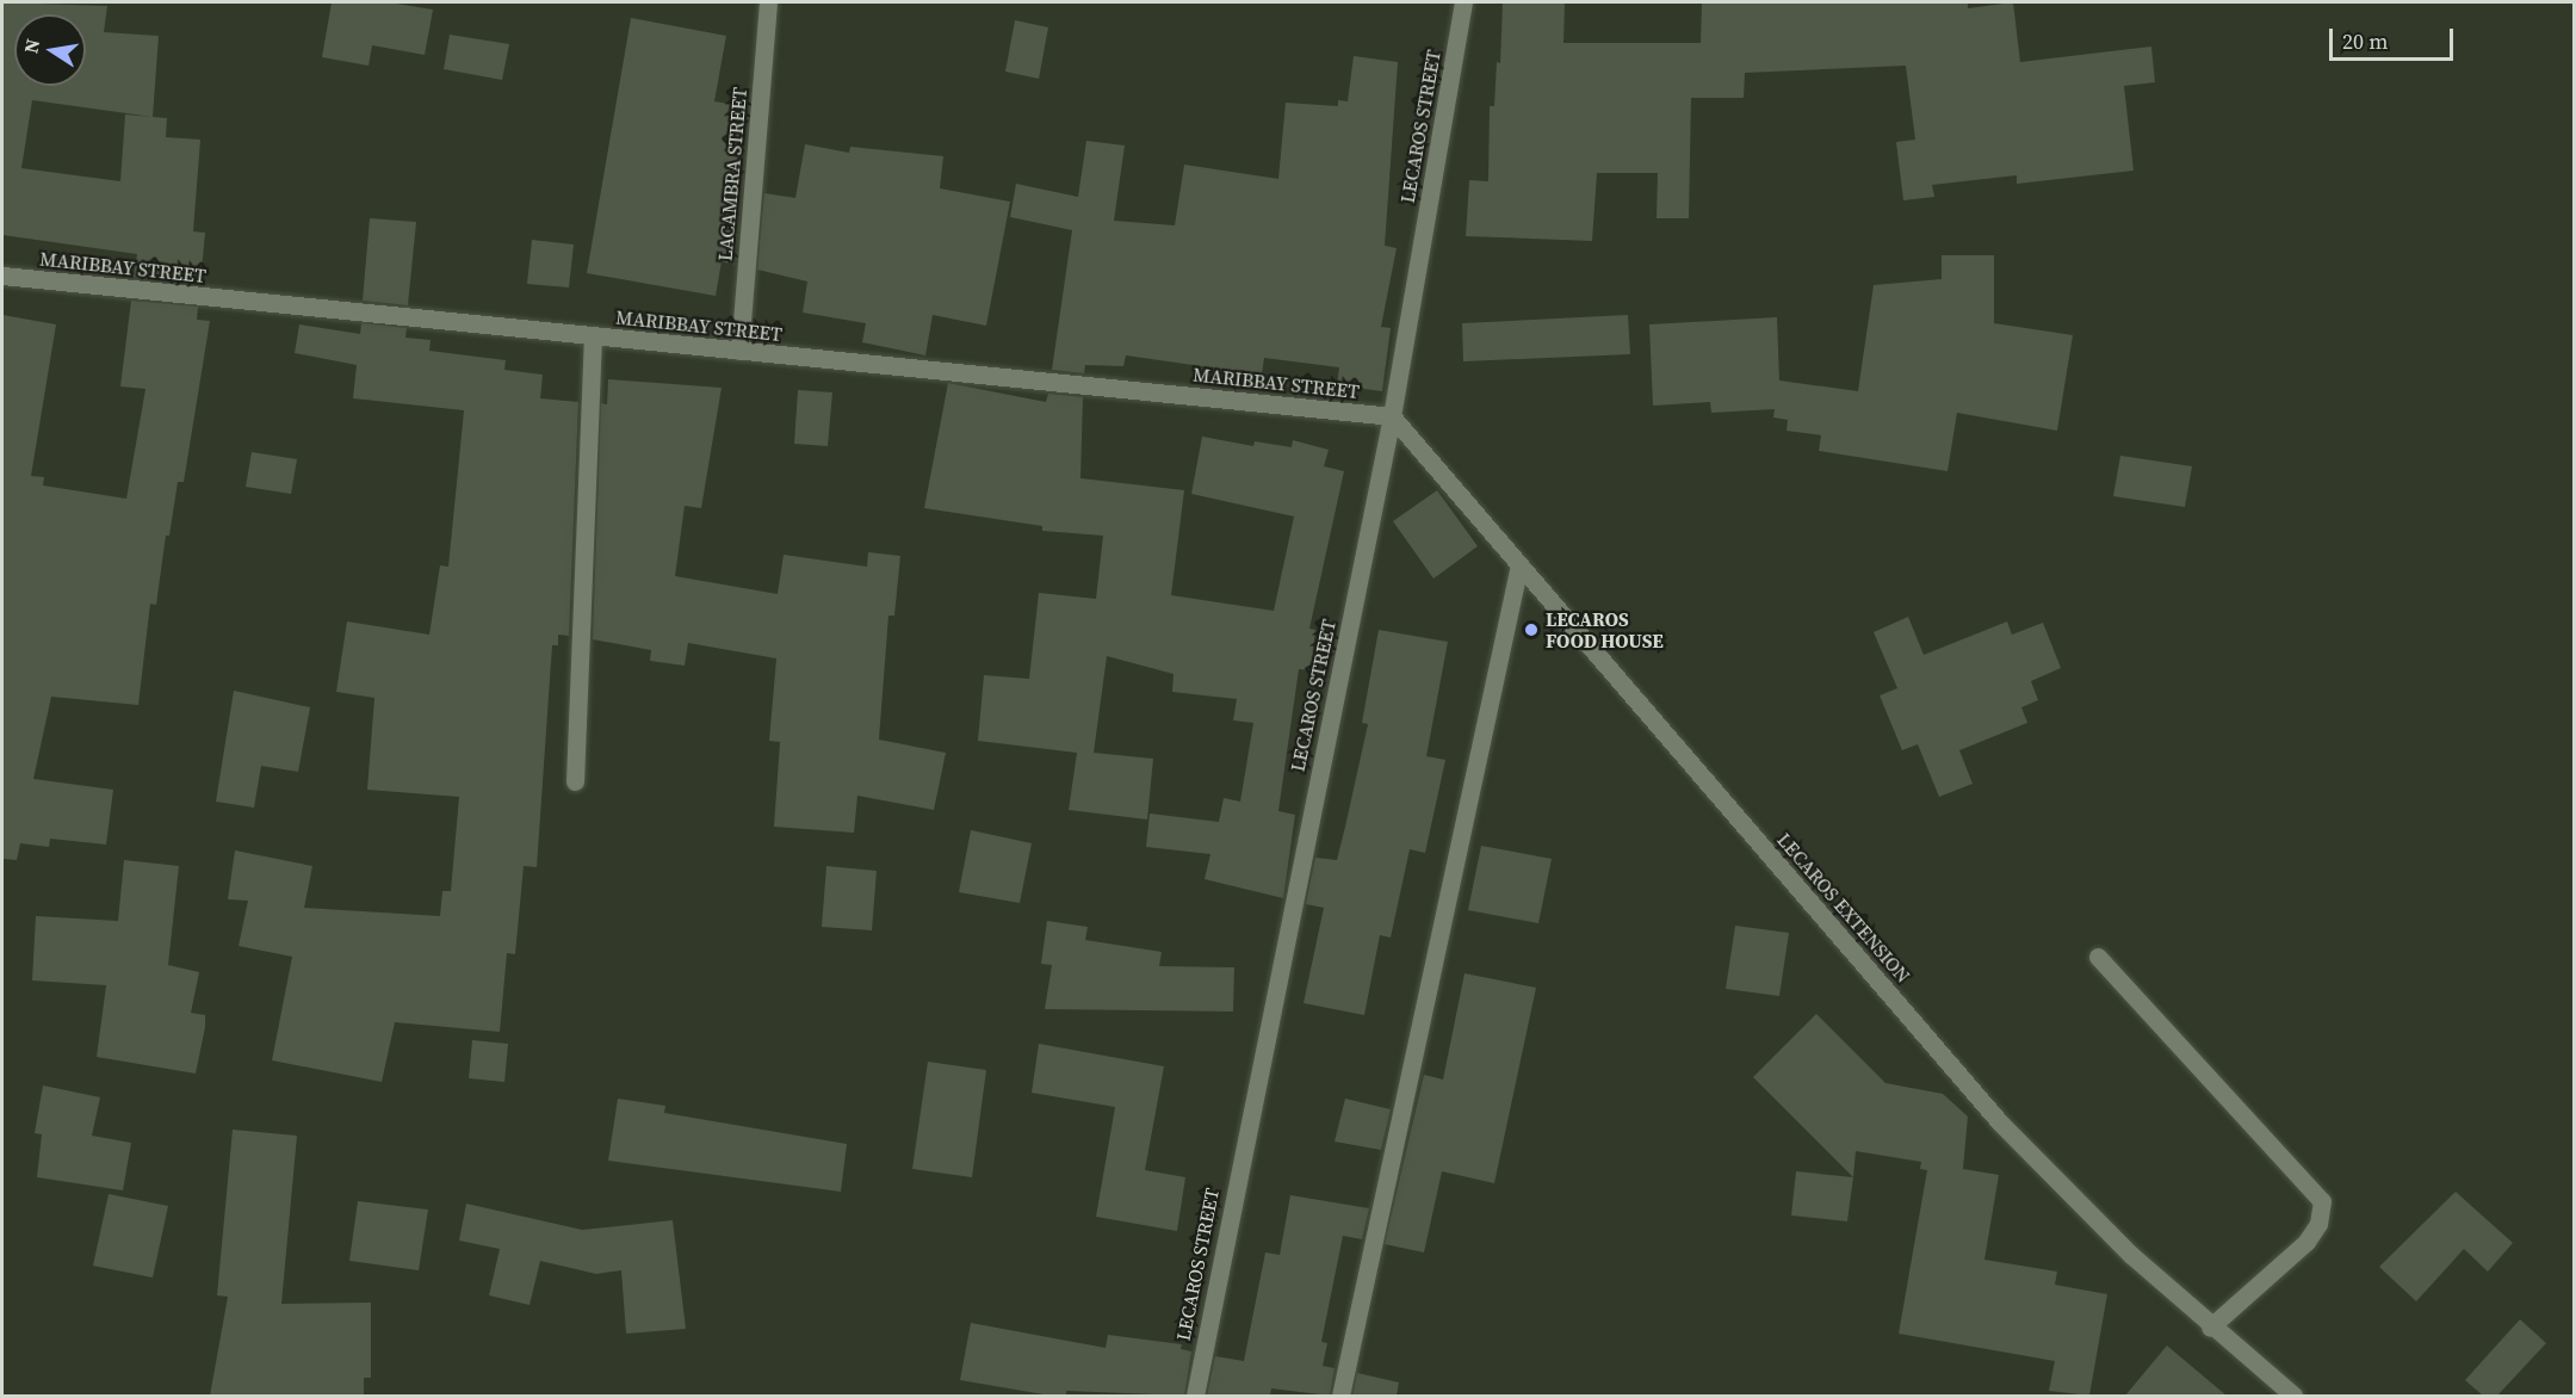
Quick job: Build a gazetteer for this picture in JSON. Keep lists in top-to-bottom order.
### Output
{
  "streets": {
    "street": [
      "LECAROS STREET",
      "LACAMBRA STREET",
      "MARIBBAY STREET",
      "LECAROS EXTENSION"
    ]
  },
  "crossings": [
    ["LECAROS STREET", "MARIBBAY STREET"],
    ["LECAROS STREET", "LECAROS EXTENSION"],
    ["LACAMBRA STREET", "MARIBBAY STREET"],
    ["MARIBBAY STREET", "LECAROS EXTENSION"]
  ],
  "places": ["LECAROS FOOD HOUSE"],
  "scale_bar": "20 m",
  "north": "left"
}
